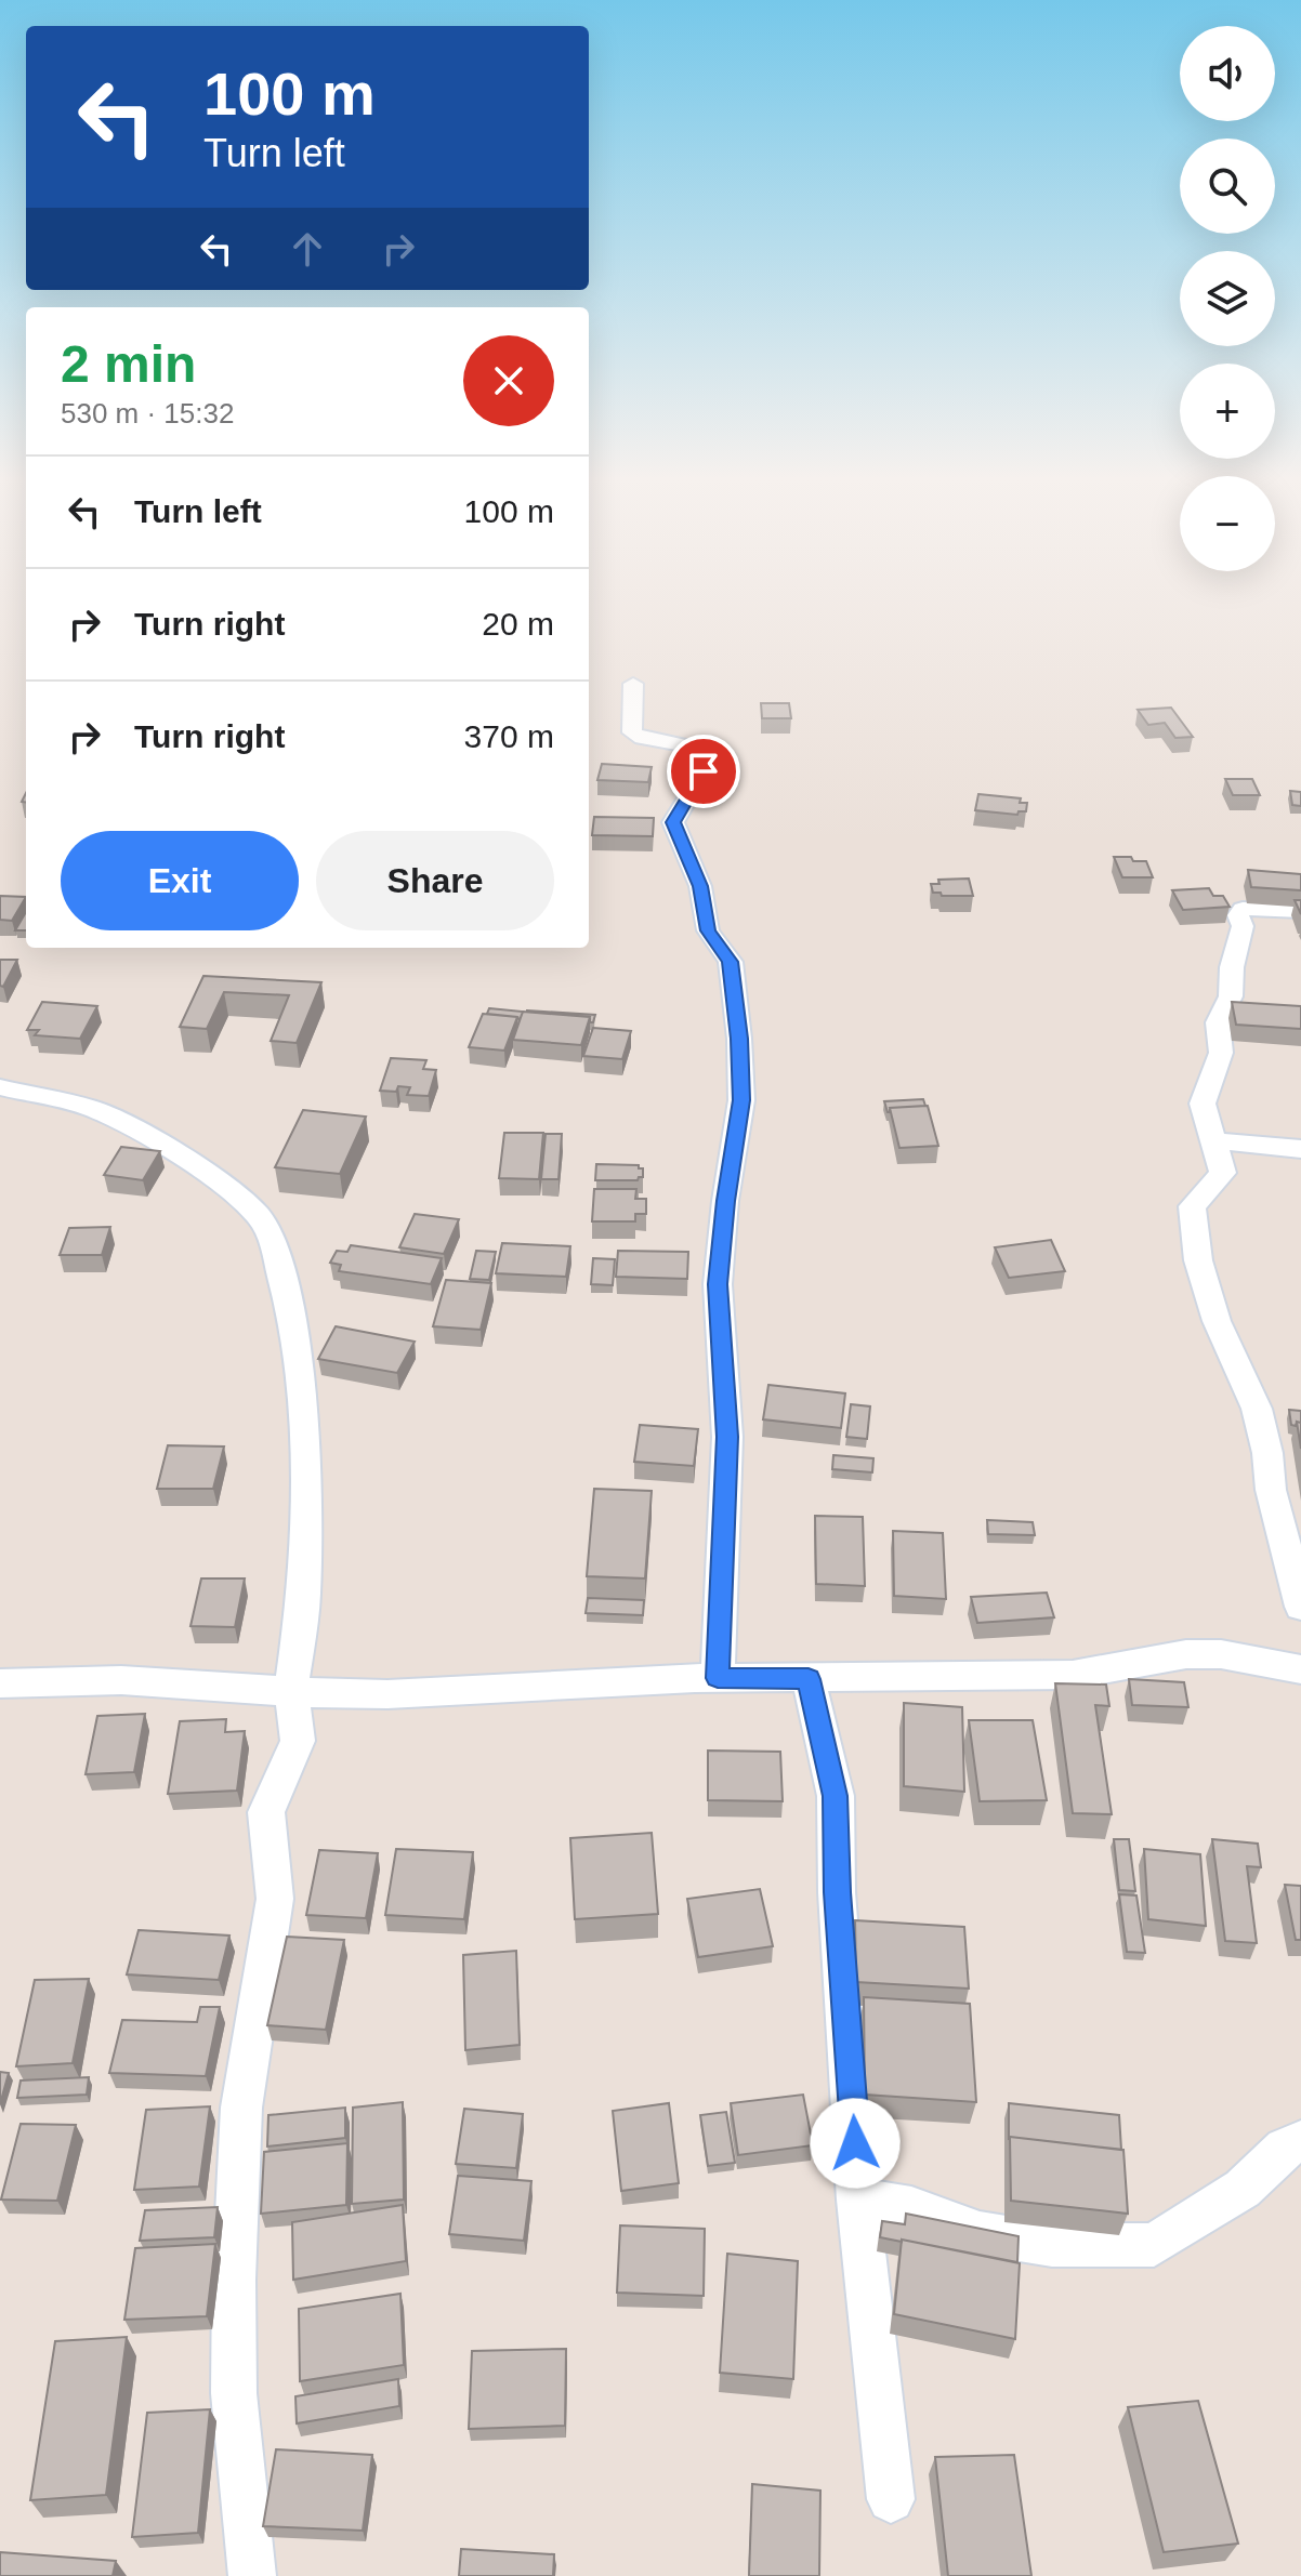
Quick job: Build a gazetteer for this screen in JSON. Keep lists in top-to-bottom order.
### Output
{
  "page": {
    "map_buttons": ["+", "−"],
    "turn": ["100 m", "Turn left"],
    "heading": ["2 min", "530 m · 15:32"],
    "list": [
      {
        "name": "Turn left",
        "value": "100 m"
      },
      {
        "name": "Turn right",
        "value": "20 m"
      },
      {
        "name": "Turn right",
        "value": "370 m"
      }
    ],
    "buttons": ["Exit", "Share"]
  }
}
